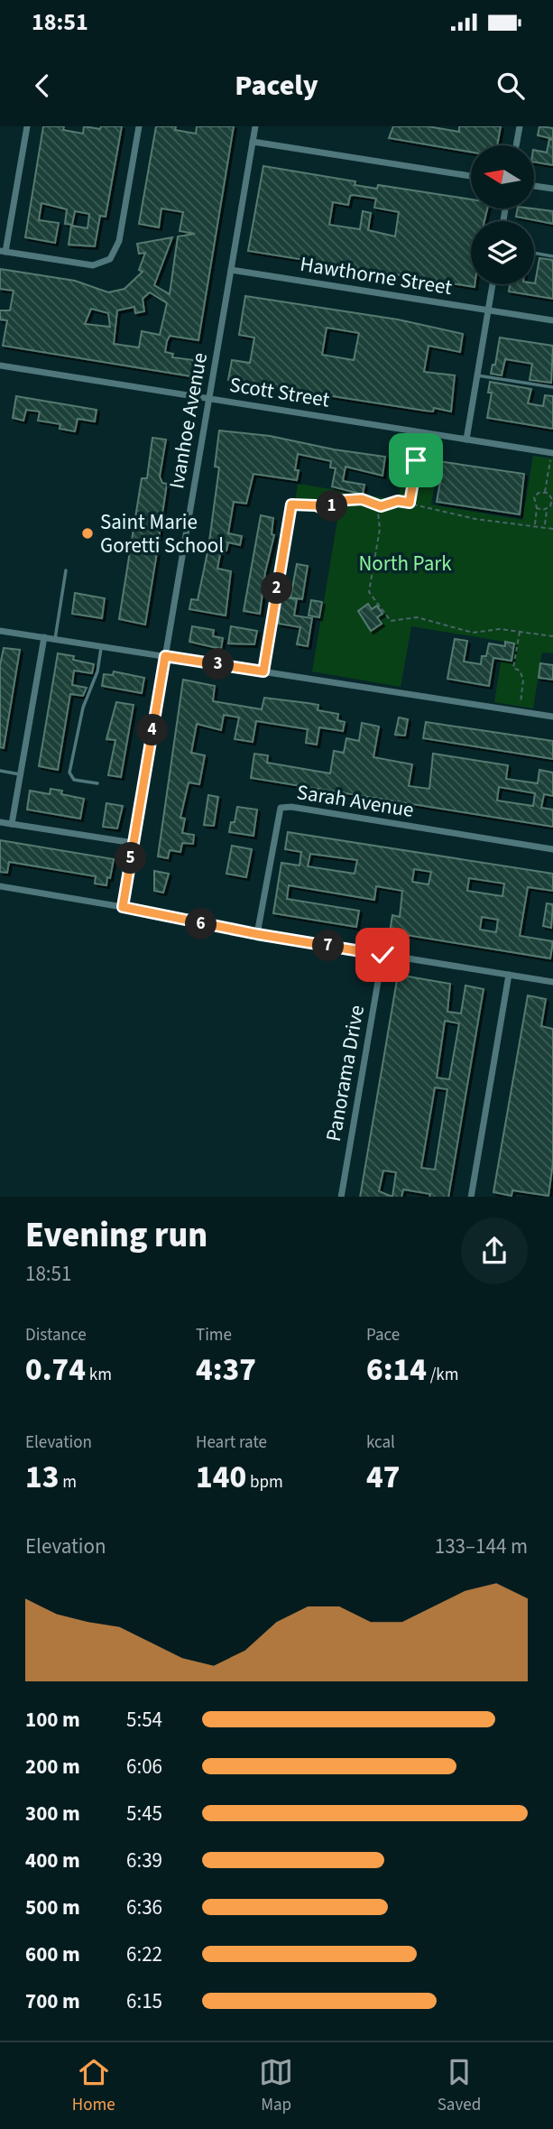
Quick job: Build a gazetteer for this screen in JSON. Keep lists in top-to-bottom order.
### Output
{
  "streets": {
    "street": [
      "Hawthorne Street",
      "Scott Street",
      "Ivanhoe Avenue",
      "Sarah Avenue",
      "Panorama Drive"
    ]
  },
  "crossings": [
    ["Hawthorne Street", "Ivanhoe Avenue"],
    ["Scott Street", "Ivanhoe Avenue"]
  ],
  "parks": ["North Park"],
  "places": ["Saint Marie Goretti School"],
  "north": "left",
  "page": {
    "status": "18:51",
    "header": "Pacely",
    "pins": [
      "1",
      "2",
      "3",
      "4",
      "5",
      "6",
      "7"
    ],
    "heading": ["Evening run", "18:51"],
    "stats": [
      ["Distance", "0.74 km"],
      ["Time", "4:37"],
      ["Pace", "6:14 /km"],
      ["Elevation", "13 m"],
      ["Heart rate", "140 bpm"],
      ["kcal", "47"]
    ],
    "chart": ["Elevation", "133–144 m"],
    "list": [
      {
        "name": "100 m",
        "note": "5:54"
      },
      {
        "name": "200 m",
        "note": "6:06"
      },
      {
        "name": "300 m",
        "note": "5:45"
      },
      {
        "name": "400 m",
        "note": "6:39"
      },
      {
        "name": "500 m",
        "note": "6:36"
      },
      {
        "name": "600 m",
        "note": "6:22"
      },
      {
        "name": "700 m",
        "note": "6:15"
      }
    ],
    "tabs": ["Home", "Map", "Saved"]
  }
}
